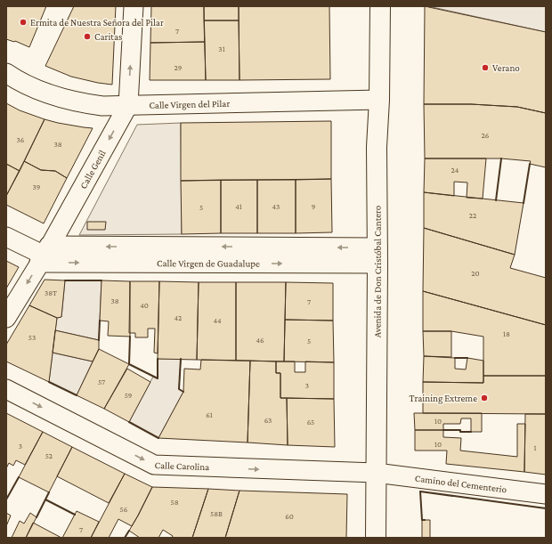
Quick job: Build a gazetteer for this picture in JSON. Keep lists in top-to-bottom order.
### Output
{
  "streets": {
    "main road": ["Avenida de Don Cristóbal Cantero"],
    "street": [
      "Calle Virgen del Pilar",
      "Calle Genil",
      "Calle Virgen de Guadalupe",
      "Calle Carolina",
      "Camino del Cementerio"
    ]
  },
  "crossings": [
    ["Calle Virgen del Pilar", "Calle Genil"],
    ["Calle Virgen del Pilar", "Avenida de Don Cristóbal Cantero"],
    ["Calle Genil", "Calle Virgen de Guadalupe"],
    ["Calle Virgen de Guadalupe", "Avenida de Don Cristóbal Cantero"],
    ["Avenida de Don Cristóbal Cantero", "Calle Carolina"],
    ["Avenida de Don Cristóbal Cantero", "Camino del Cementerio"],
    ["Calle Carolina", "Camino del Cementerio"]
  ],
  "one_way": ["Calle Carolina"],
  "places": [
    "Ermita de Nuestra Señora del Pilar",
    "Caritas",
    "Verano",
    "Training Extreme"
  ],
  "house_numbers": [
    "7",
    "31",
    "29",
    "26",
    "36",
    "38",
    "24",
    "39",
    "41",
    "43",
    "9",
    "5",
    "22",
    "20",
    "38T",
    "38",
    "7",
    "40",
    "42",
    "44",
    "18",
    "53",
    "46",
    "5",
    "57",
    "3",
    "59",
    "61",
    "63",
    "10",
    "65",
    "10",
    "3",
    "1",
    "52",
    "58",
    "56",
    "58B",
    "60",
    "7"
  ]
}
